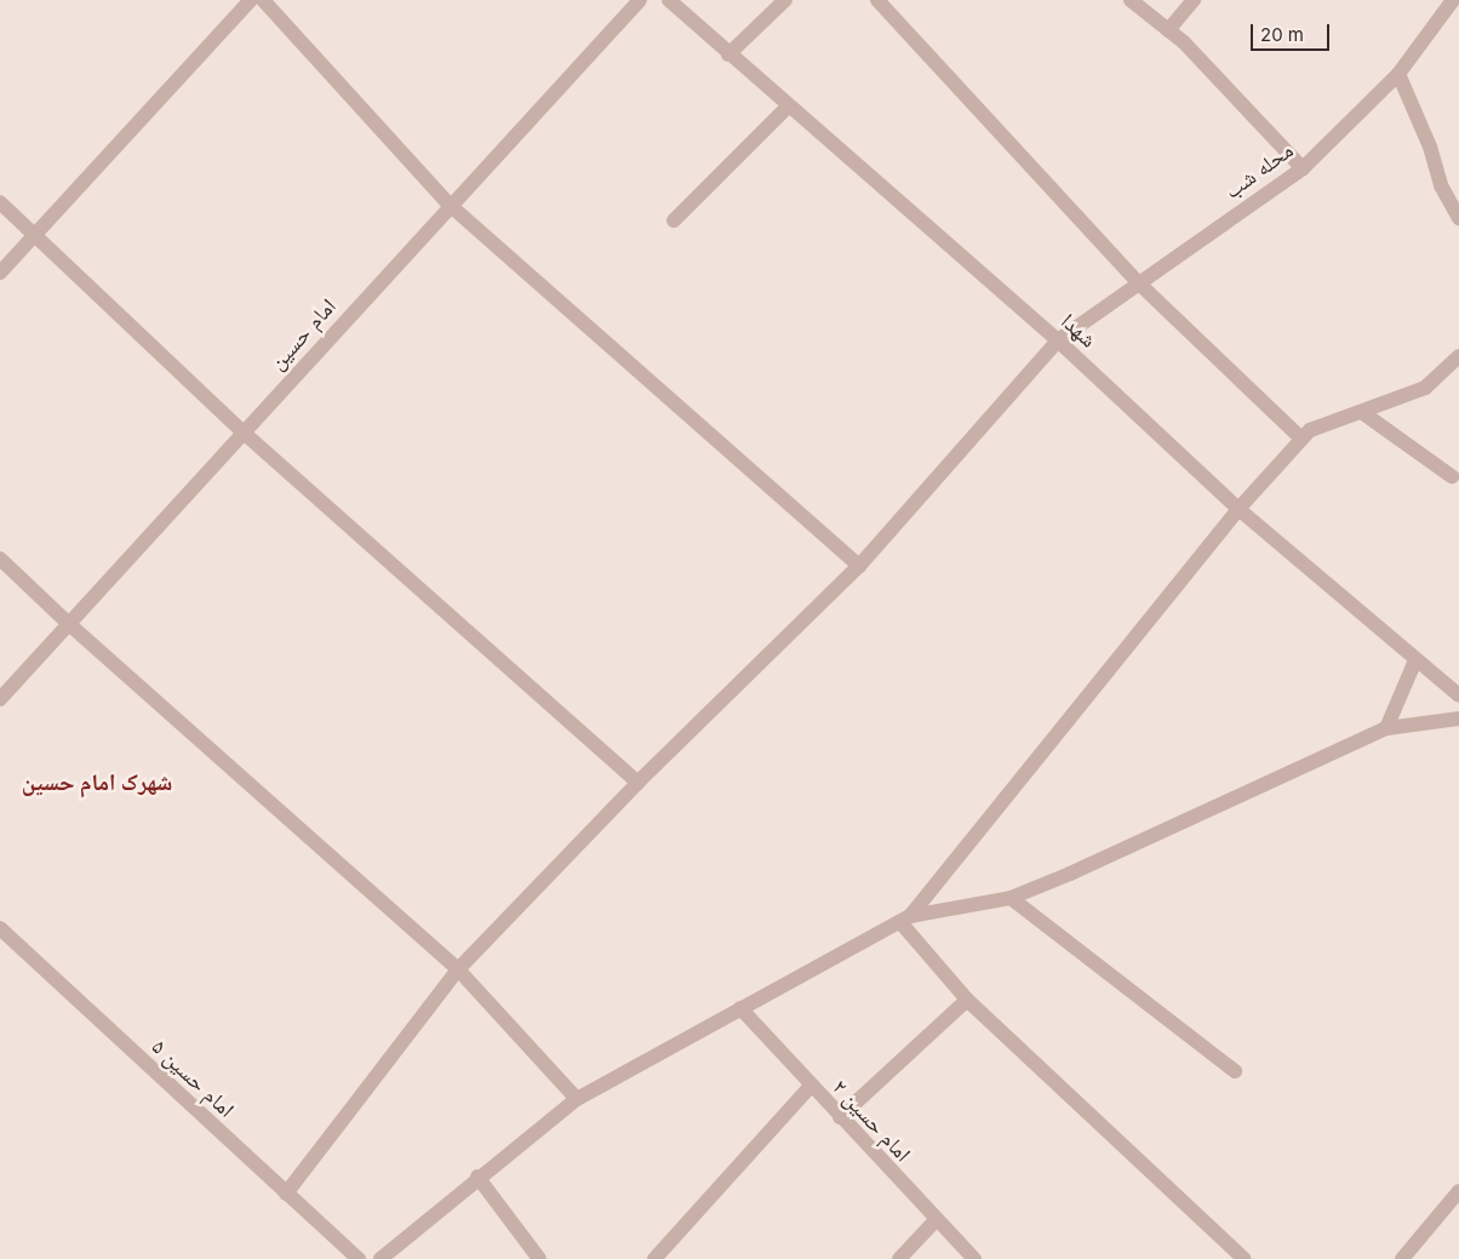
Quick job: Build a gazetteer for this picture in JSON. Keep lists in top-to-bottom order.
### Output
{
  "streets": {
    "street": [
      "محله شب",
      "شهدا",
      "امام حسین",
      "امام حسین ۵",
      "امام حسین ۲"
    ]
  },
  "crossings": [
    ["محله شب", "شهدا"],
    ["محله شب", "امام حسین ۵"]
  ],
  "districts": ["شهرک امام حسین"],
  "scale_bar": "20 m"
}
